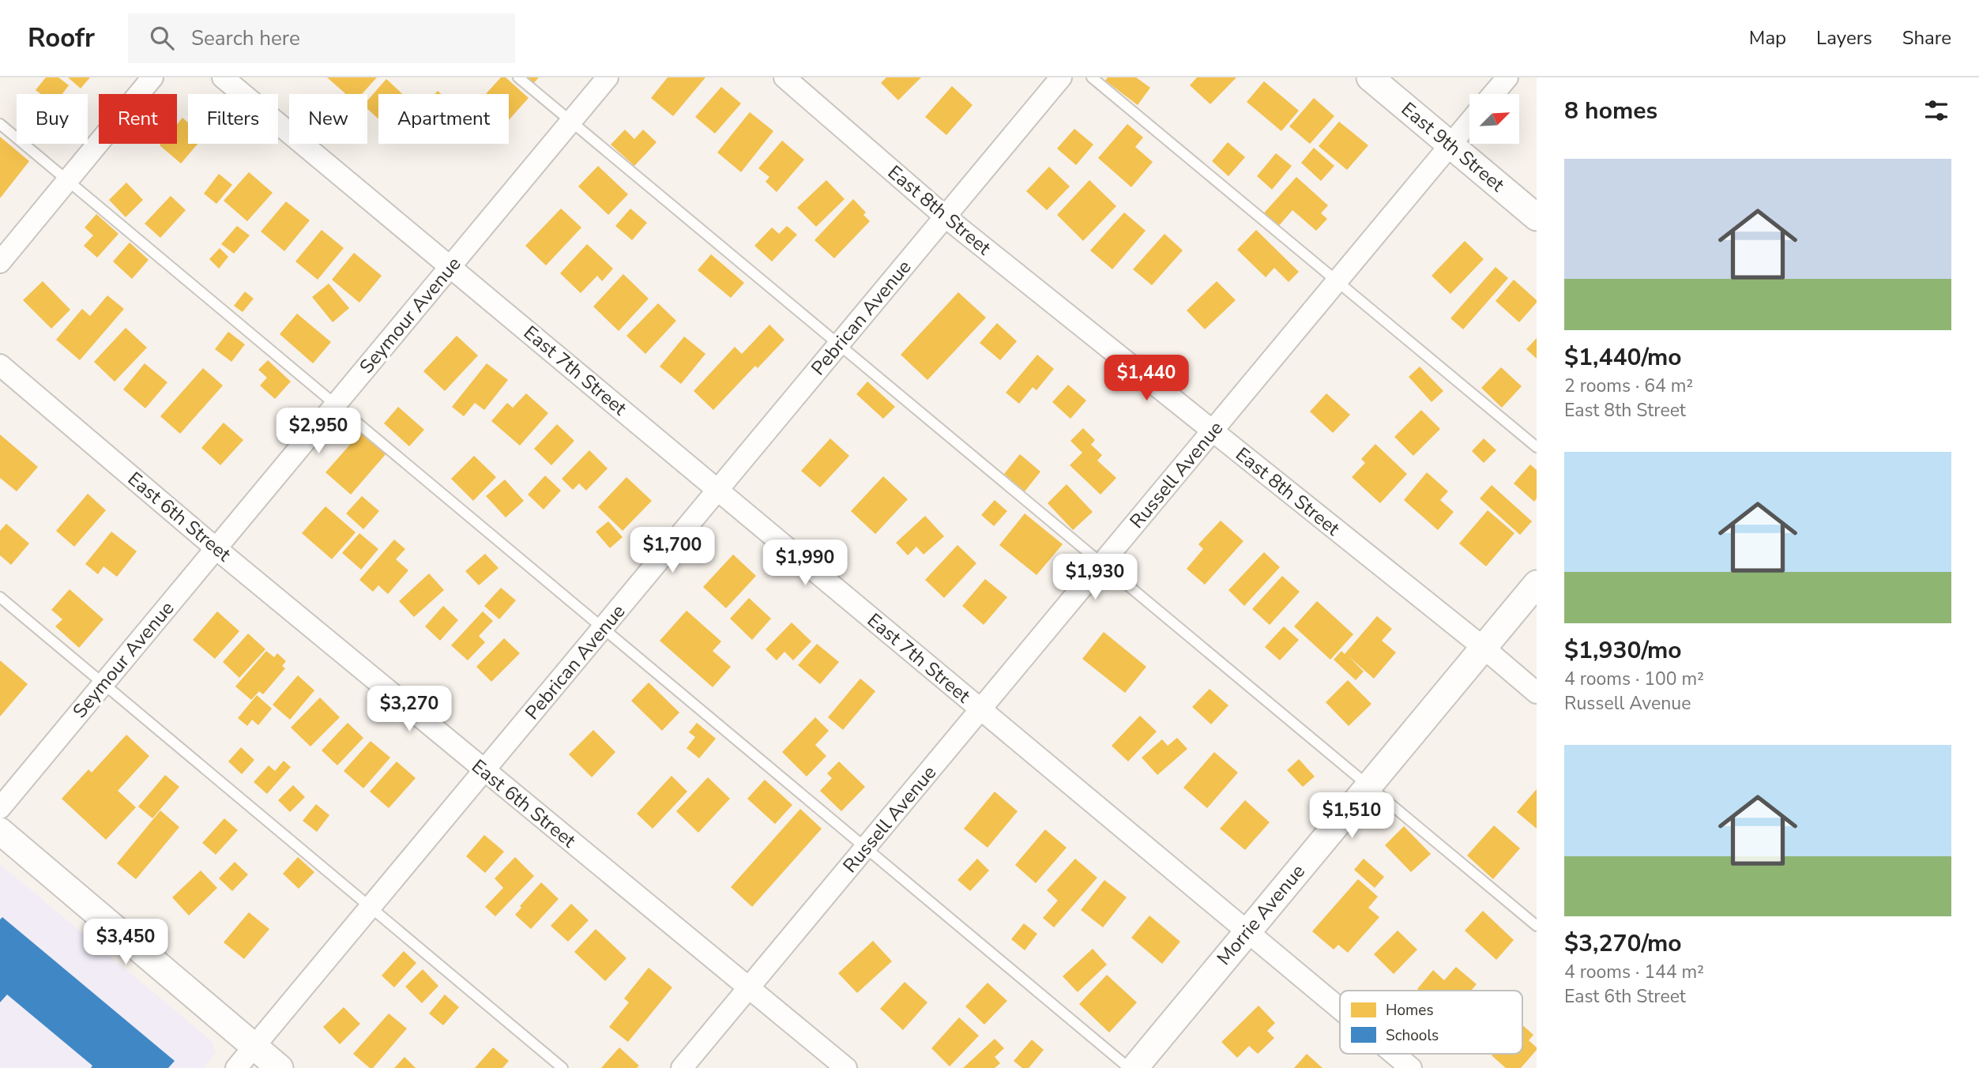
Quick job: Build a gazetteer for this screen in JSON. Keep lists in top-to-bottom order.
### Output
{
  "streets": {
    "street": [
      "East 9th Street",
      "East 8th Street",
      "Seymour Avenue",
      "Pebrican Avenue",
      "East 7th Street",
      "Russell Avenue",
      "East 6th Street",
      "Morrie Avenue"
    ]
  },
  "crossings": [
    ["East 9th Street", "Russell Avenue"],
    ["East 8th Street", "Pebrican Avenue"],
    ["East 8th Street", "Russell Avenue"],
    ["East 8th Street", "Morrie Avenue"],
    ["Seymour Avenue", "East 7th Street"],
    ["Seymour Avenue", "East 6th Street"],
    ["Pebrican Avenue", "East 7th Street"],
    ["Pebrican Avenue", "East 6th Street"],
    ["East 7th Street", "Russell Avenue"],
    ["East 7th Street", "Morrie Avenue"],
    ["Russell Avenue", "East 6th Street"]
  ],
  "legend": ["Homes", "Schools"],
  "north": "top right",
  "page": {
    "header": "Roofr",
    "search": "Search here",
    "nav": ["Map", "Layers", "Share"],
    "heading": "8 homes",
    "chip": [
      "Buy",
      "Rent",
      "Filters",
      "New",
      "Apartment"
    ],
    "list": [
      {
        "name": "$1,440/mo",
        "note": "2 rooms · 64 m² · East 8th Street"
      },
      {
        "name": "$1,930/mo",
        "note": "4 rooms · 100 m² · Russell Avenue"
      },
      {
        "name": "$3,270/mo",
        "note": "4 rooms · 144 m² · East 6th Street"
      }
    ],
    "price": [
      "$1,440",
      "$2,950",
      "$1,700",
      "$1,990",
      "$1,930",
      "$3,270",
      "$1,510",
      "$3,450"
    ]
  }
}
